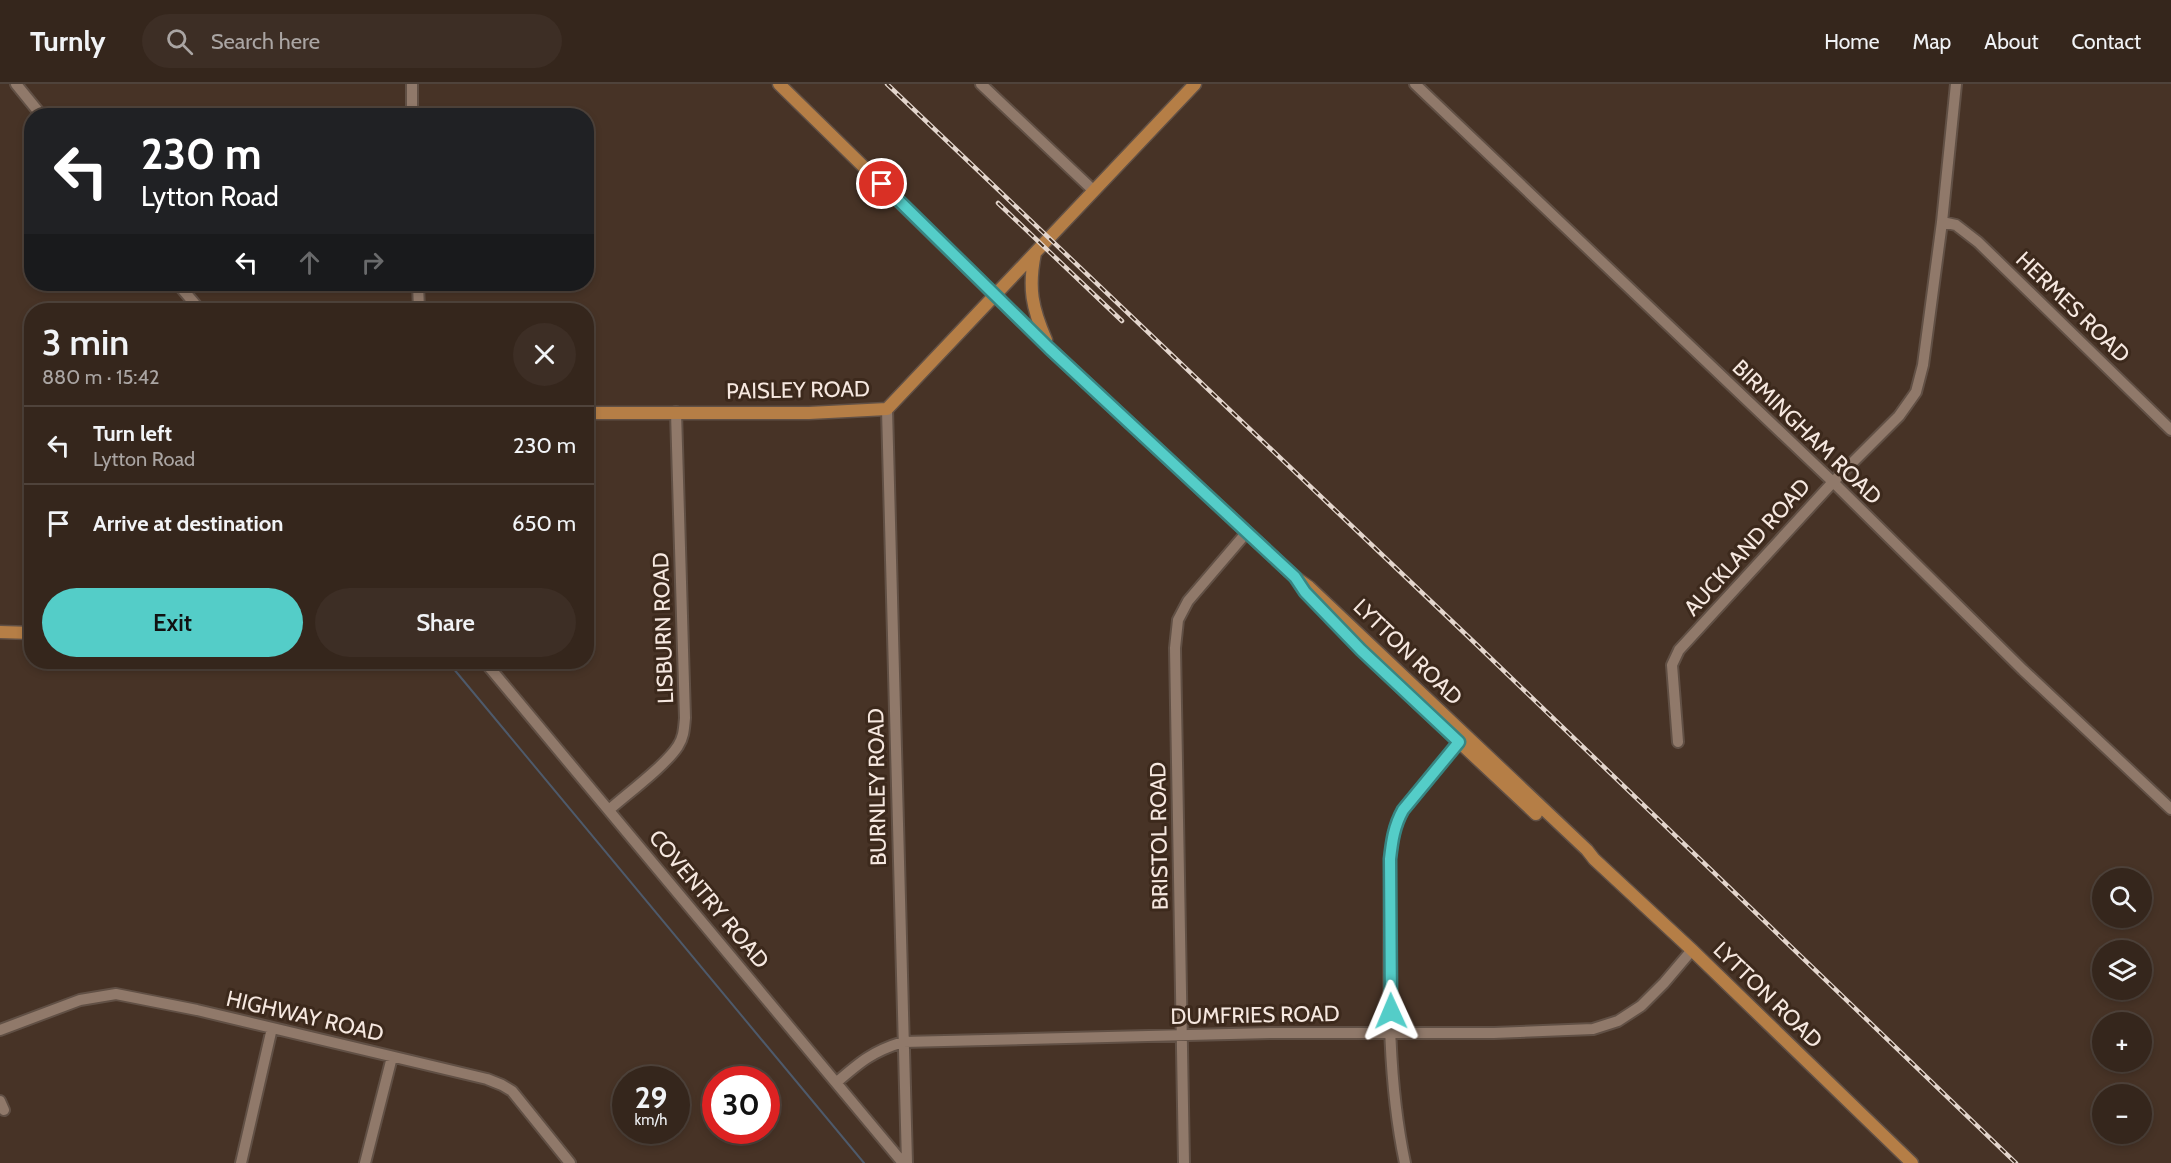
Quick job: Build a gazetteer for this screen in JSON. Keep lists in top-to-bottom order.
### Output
{
  "streets": {
    "main road": ["PAISLEY ROAD", "LYTTON ROAD"],
    "street": [
      "HERMES ROAD",
      "BIRMINGHAM ROAD",
      "AUCKLAND ROAD",
      "LISBURN ROAD",
      "BURNLEY ROAD",
      "BRISTOL ROAD",
      "COVENTRY ROAD",
      "DUMFRIES ROAD",
      "HIGHWAY ROAD"
    ]
  },
  "crossings": [
    ["HERMES ROAD", "AUCKLAND ROAD"],
    ["PAISLEY ROAD", "LISBURN ROAD"],
    ["PAISLEY ROAD", "LYTTON ROAD"],
    ["PAISLEY ROAD", "BURNLEY ROAD"],
    ["BIRMINGHAM ROAD", "AUCKLAND ROAD"],
    ["LISBURN ROAD", "COVENTRY ROAD"],
    ["LYTTON ROAD", "BRISTOL ROAD"],
    ["LYTTON ROAD", "DUMFRIES ROAD"],
    ["BURNLEY ROAD", "COVENTRY ROAD"],
    ["BURNLEY ROAD", "DUMFRIES ROAD"],
    ["BRISTOL ROAD", "DUMFRIES ROAD"],
    ["COVENTRY ROAD", "DUMFRIES ROAD"]
  ],
  "page": {
    "header": "Turnly",
    "search": "Search here",
    "nav": [
      "Home",
      "Map",
      "About",
      "Contact"
    ],
    "turn": ["230 m", "Lytton Road"],
    "heading": ["3 min", "880 m · 15:42"],
    "list": [
      {
        "name": "Turn left",
        "note": "Lytton Road",
        "value": "230 m"
      },
      {
        "name": "Arrive at destination",
        "value": "650 m"
      }
    ],
    "buttons": ["Exit", "Share"],
    "map_buttons": ["+", "−"],
    "speed": "29 km/h",
    "limit": "30"
  }
}
